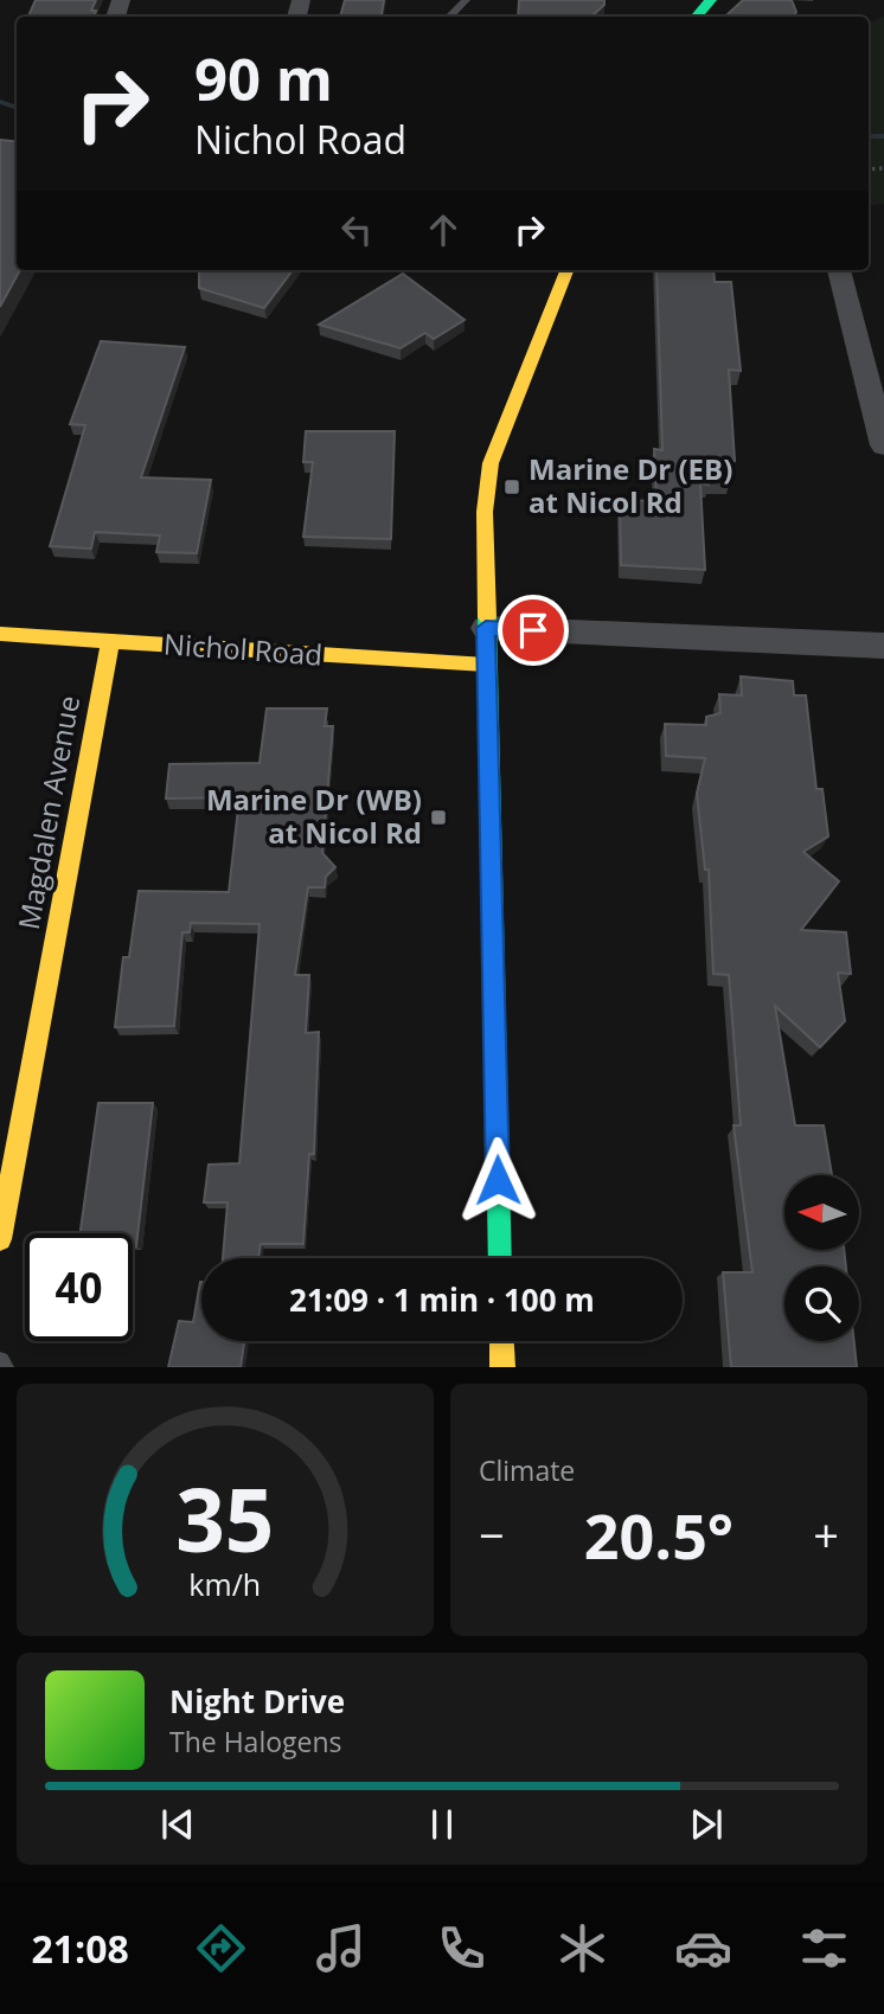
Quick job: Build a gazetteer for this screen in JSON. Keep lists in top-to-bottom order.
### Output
{
  "streets": {
    "street": ["Nichol Road", "Magdalen Avenue"]
  },
  "crossings": [
    ["Nichol Road", "Magdalen Avenue"]
  ],
  "places": {
    "transit": ["Marine Dr (EB) at Nicol Rd", "Marine Dr (WB) at Nicol Rd"]
  },
  "north": "left",
  "page": {
    "turn": ["90 m", "Nichol Road"],
    "limit": "40",
    "trip": "21:09 · 1 min · 100 m",
    "tile": "Climate",
    "heat": ["−", "20.5°", "+"],
    "song": ["Night Drive", "The Halogens"],
    "tabs": "21:08",
    "gauge": ["35", "km/h"]
  }
}
